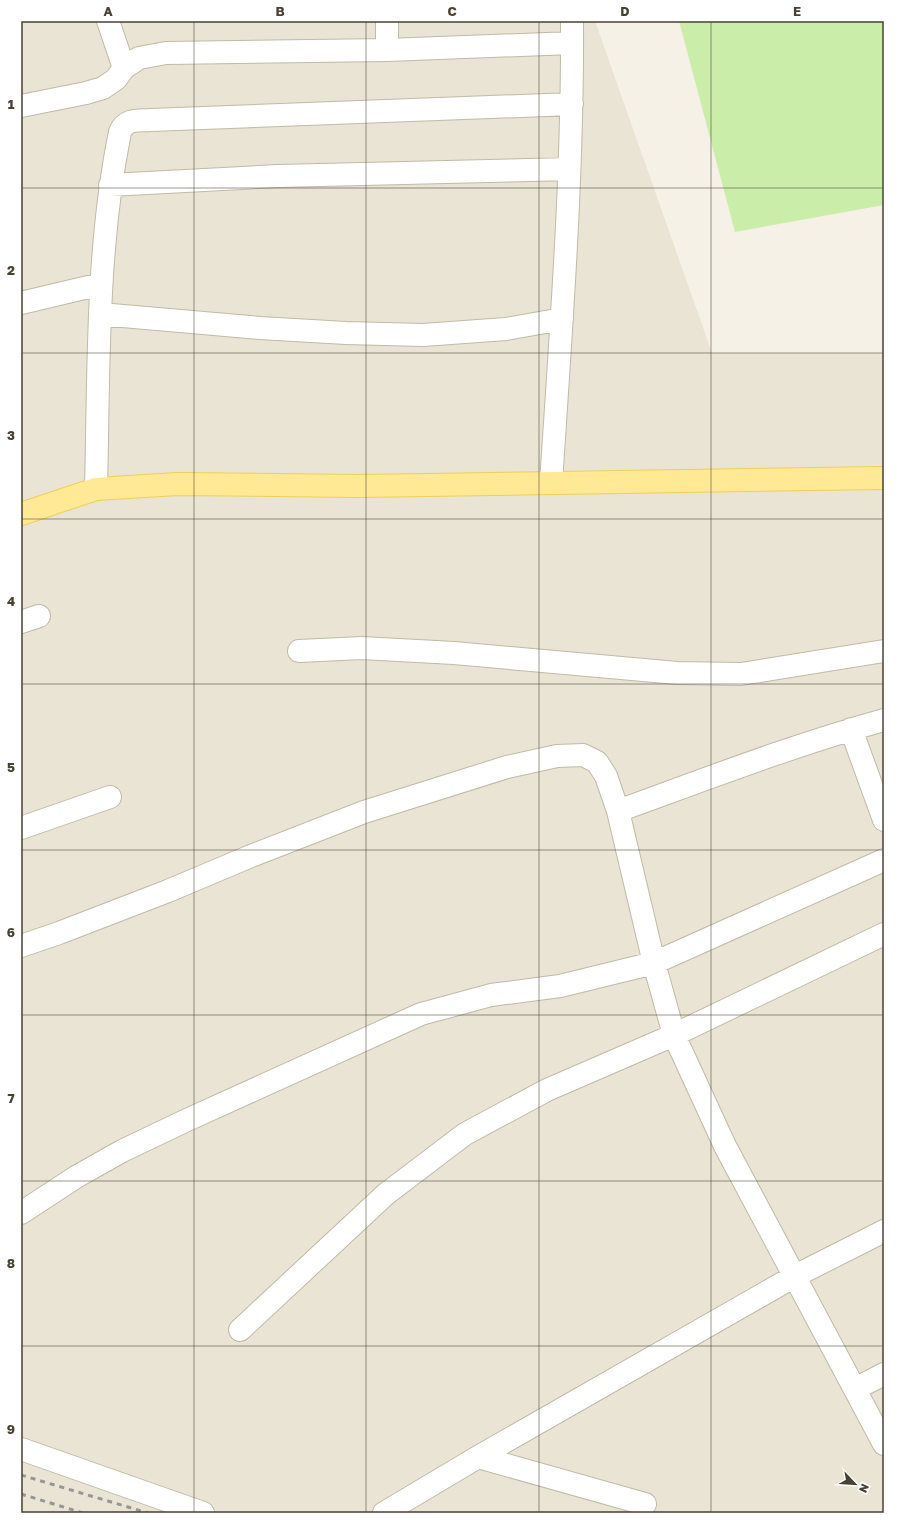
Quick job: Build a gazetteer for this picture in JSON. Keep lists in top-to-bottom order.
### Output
{
  "north": "bottom right",
  "grid": {
    "columns": [
      "A",
      "B",
      "C",
      "D",
      "E"
    ],
    "rows": [
      "1",
      "2",
      "3",
      "4",
      "5",
      "6",
      "7",
      "8",
      "9"
    ]
  }
}
